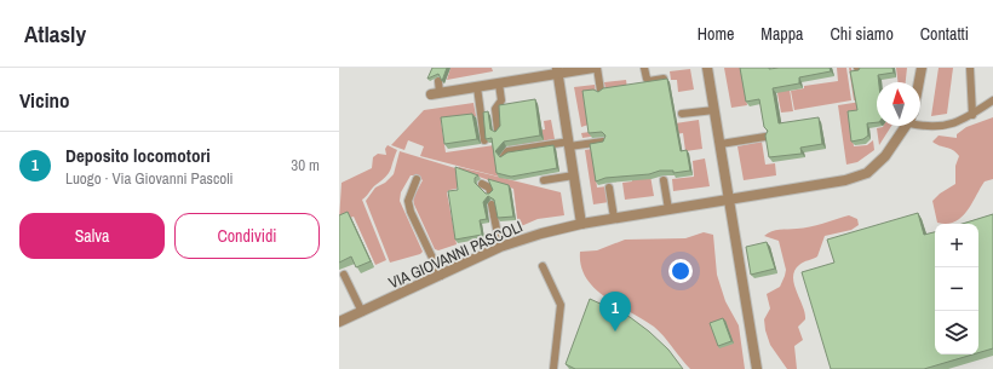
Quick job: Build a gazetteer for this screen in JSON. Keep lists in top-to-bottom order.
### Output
{
  "streets": {
    "street": ["VIA GIOVANNI PASCOLI"]
  },
  "north": "top",
  "page": {
    "header": "Atlasly",
    "nav": [
      "Home",
      "Mappa",
      "Chi siamo",
      "Contatti"
    ],
    "heading": "Vicino",
    "list": [
      {
        "mark": "1",
        "name": "Deposito locomotori",
        "note": "Luogo · Via Giovanni Pascoli",
        "value": "30 m"
      }
    ],
    "buttons": ["Salva", "Condividi"],
    "map_buttons": ["+", "−"],
    "pins": "1"
  }
}
